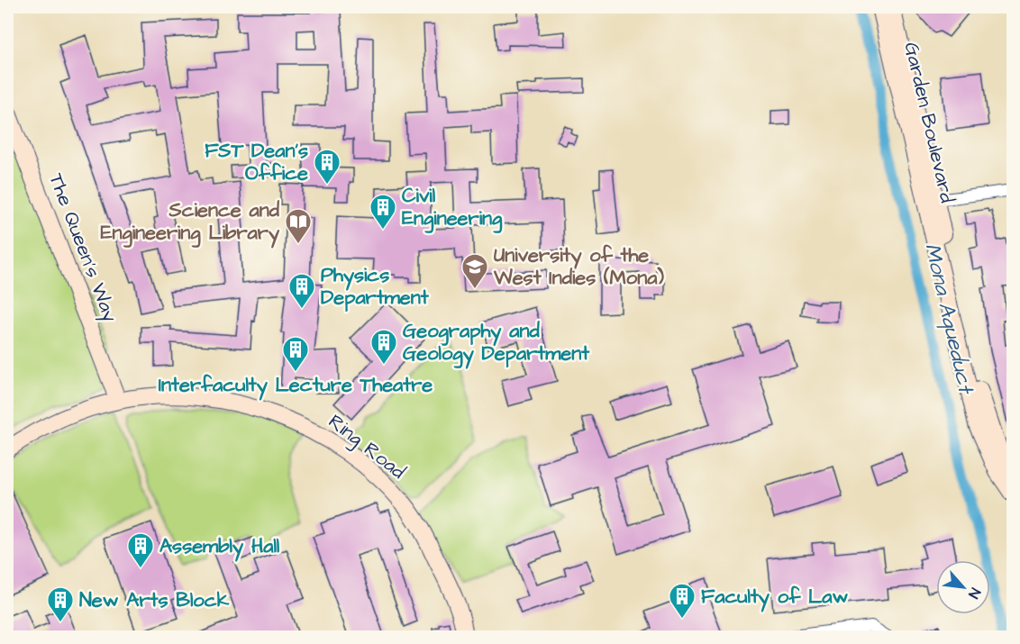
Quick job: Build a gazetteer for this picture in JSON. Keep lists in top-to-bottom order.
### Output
{
  "streets": {
    "street": ["Garden Boulevard", "The Queen's Way", "Ring Road"]
  },
  "crossings": [
    ["The Queen's Way", "Ring Road"]
  ],
  "water": ["Mona Aqueduct"],
  "places": {
    "building": [
      "FST Dean's Office",
      "Civil Engineering",
      "Physics Department",
      "Geography and Geology Department",
      "Interfaculty Lecture Theatre",
      "Assembly Hall",
      "Faculty of Law",
      "New Arts Block"
    ],
    "library": ["Science and Engineering Library"],
    "school or university": ["University of the West Indies (Mona)"]
  },
  "north": "bottom right"
}
